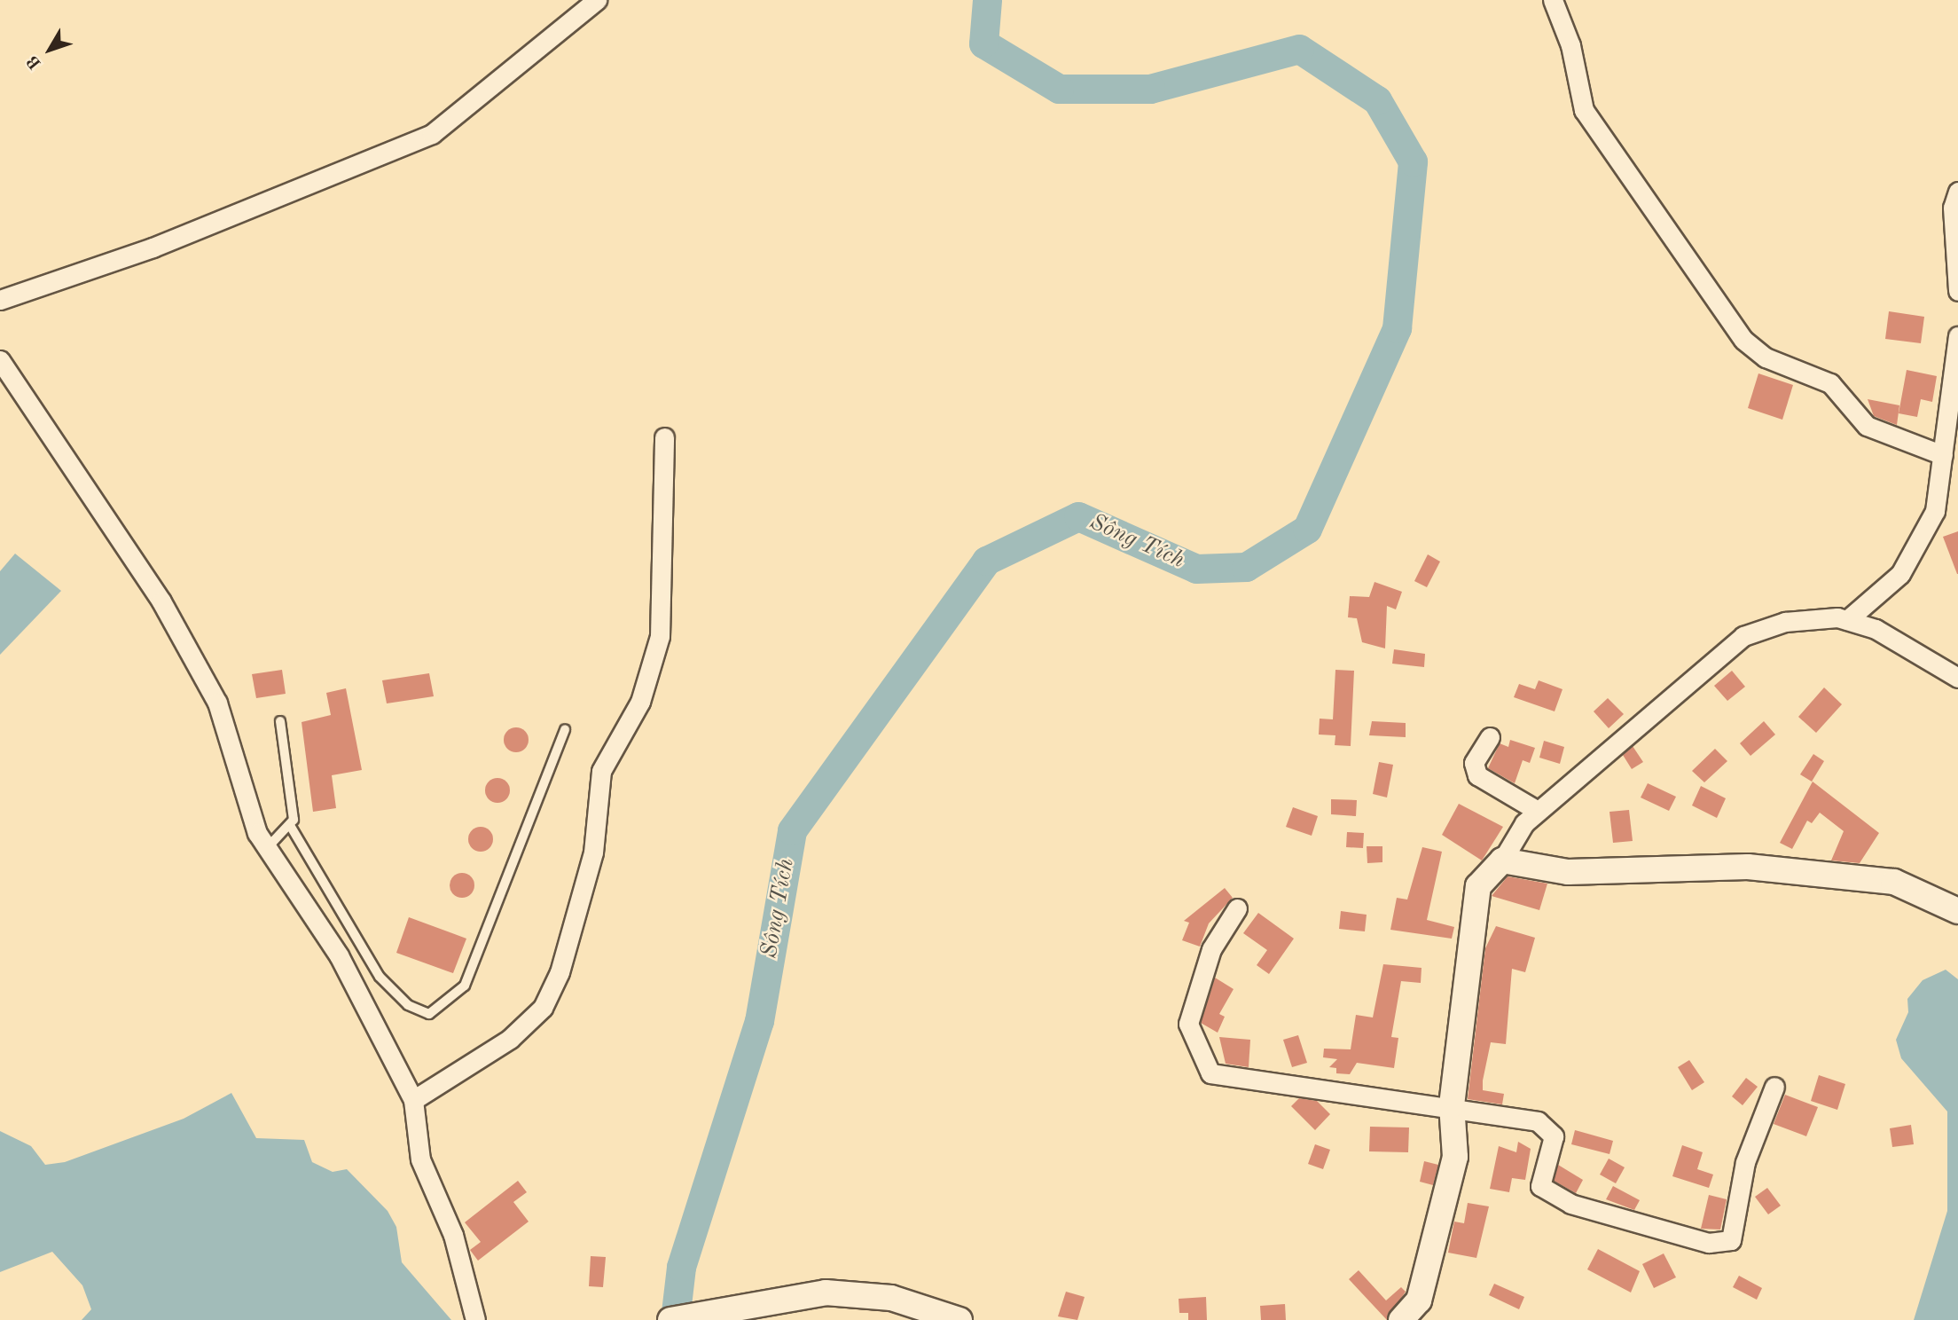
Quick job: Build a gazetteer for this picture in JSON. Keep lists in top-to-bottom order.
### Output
{
  "water": ["Sông Tích"],
  "north": "bottom left"
}
